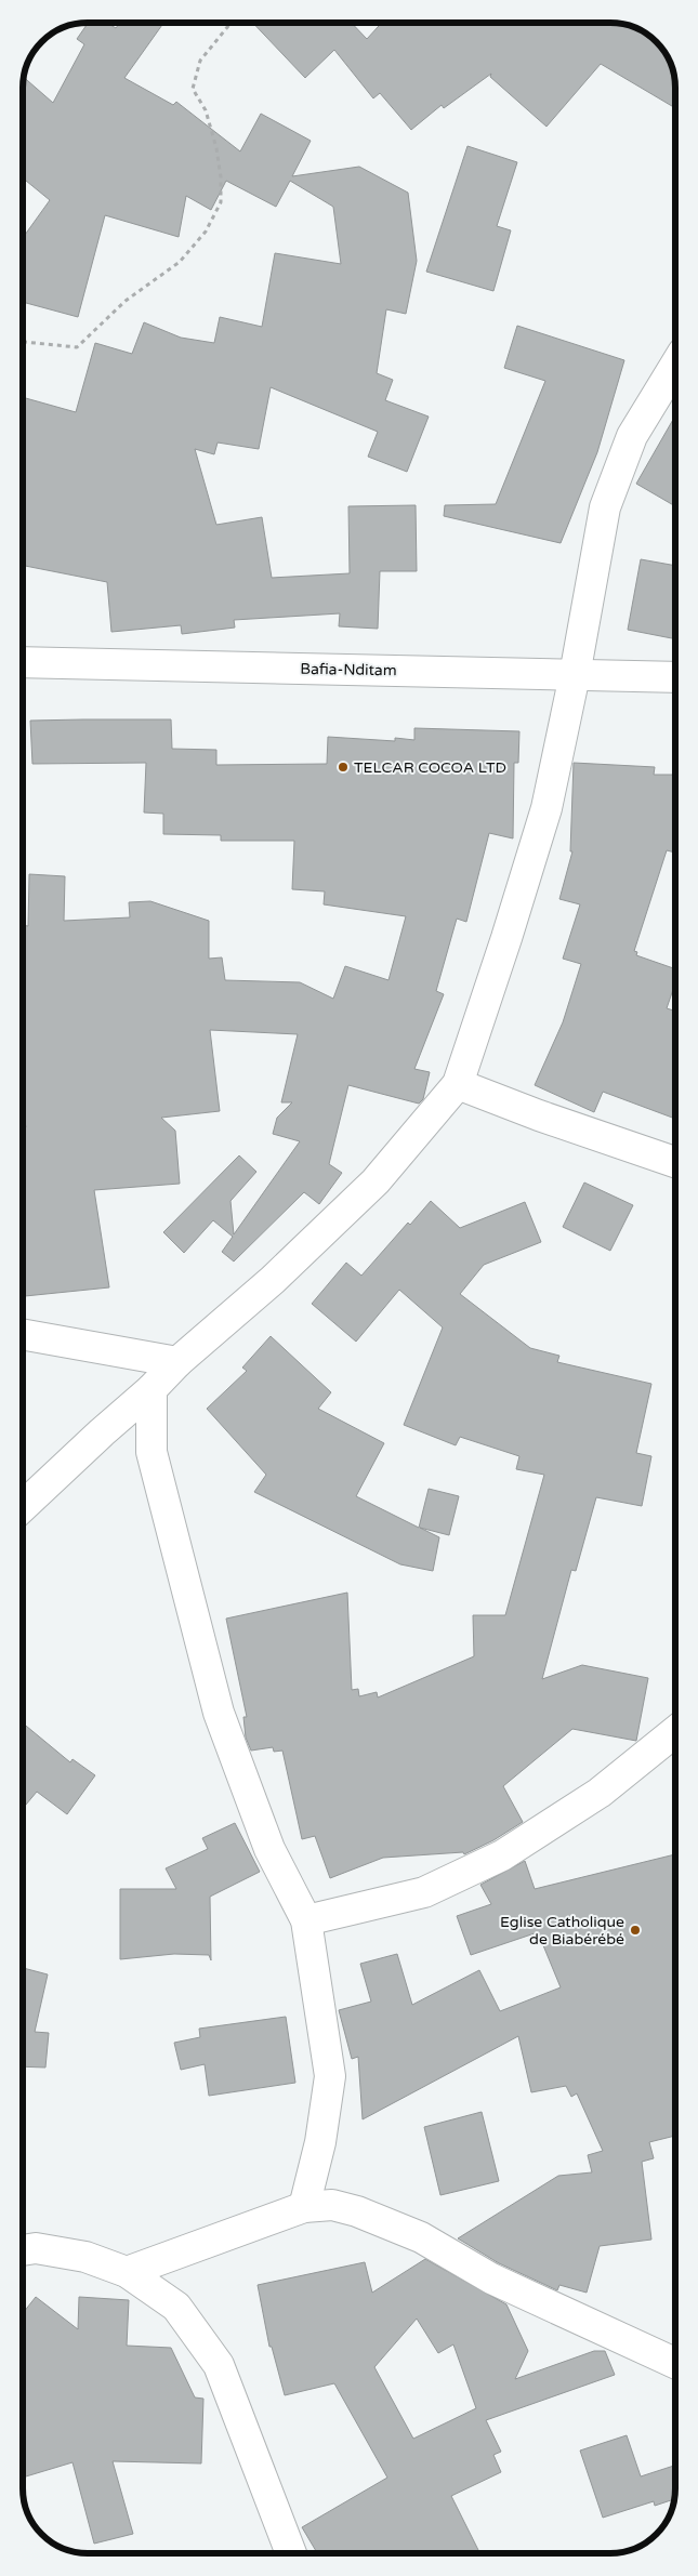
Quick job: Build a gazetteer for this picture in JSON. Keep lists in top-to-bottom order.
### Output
{
  "streets": {
    "street": ["Bafia-Nditam"]
  },
  "places": ["TELCAR COCOA LTD", "Eglise Catholique de Biabérébé"]
}
